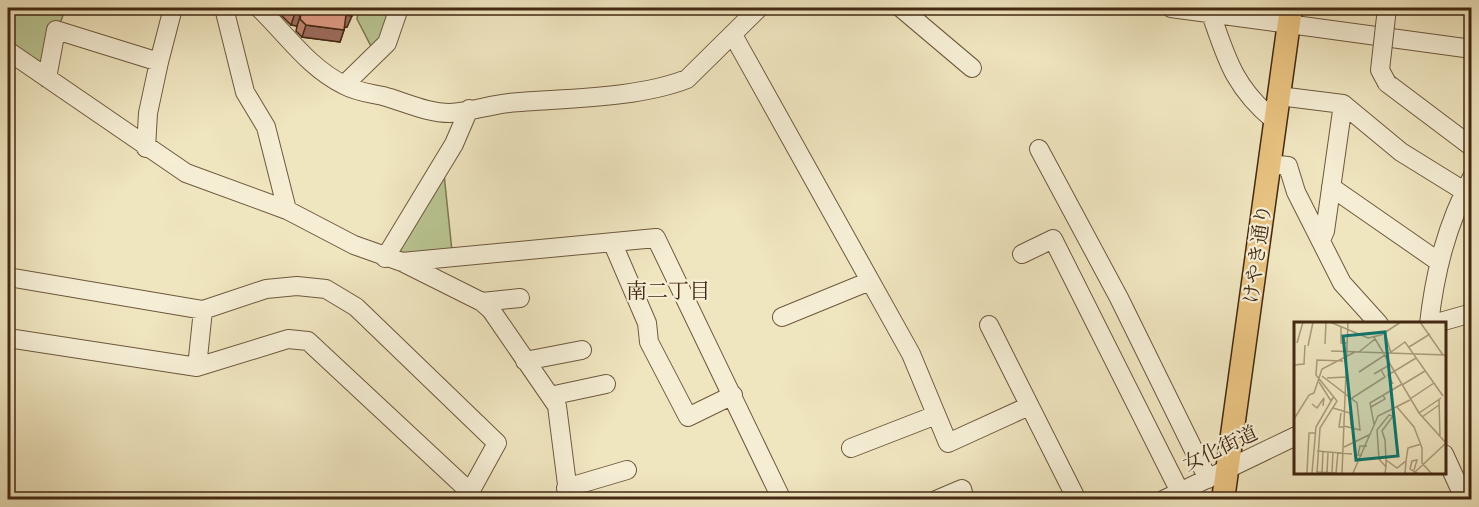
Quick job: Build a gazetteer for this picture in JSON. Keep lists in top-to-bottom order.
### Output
{
  "streets": {
    "main road": ["けやき通り"],
    "street": ["女化街道"]
  },
  "crossings": [
    ["けやき通り", "女化街道"]
  ],
  "districts": ["南二丁目"]
}
